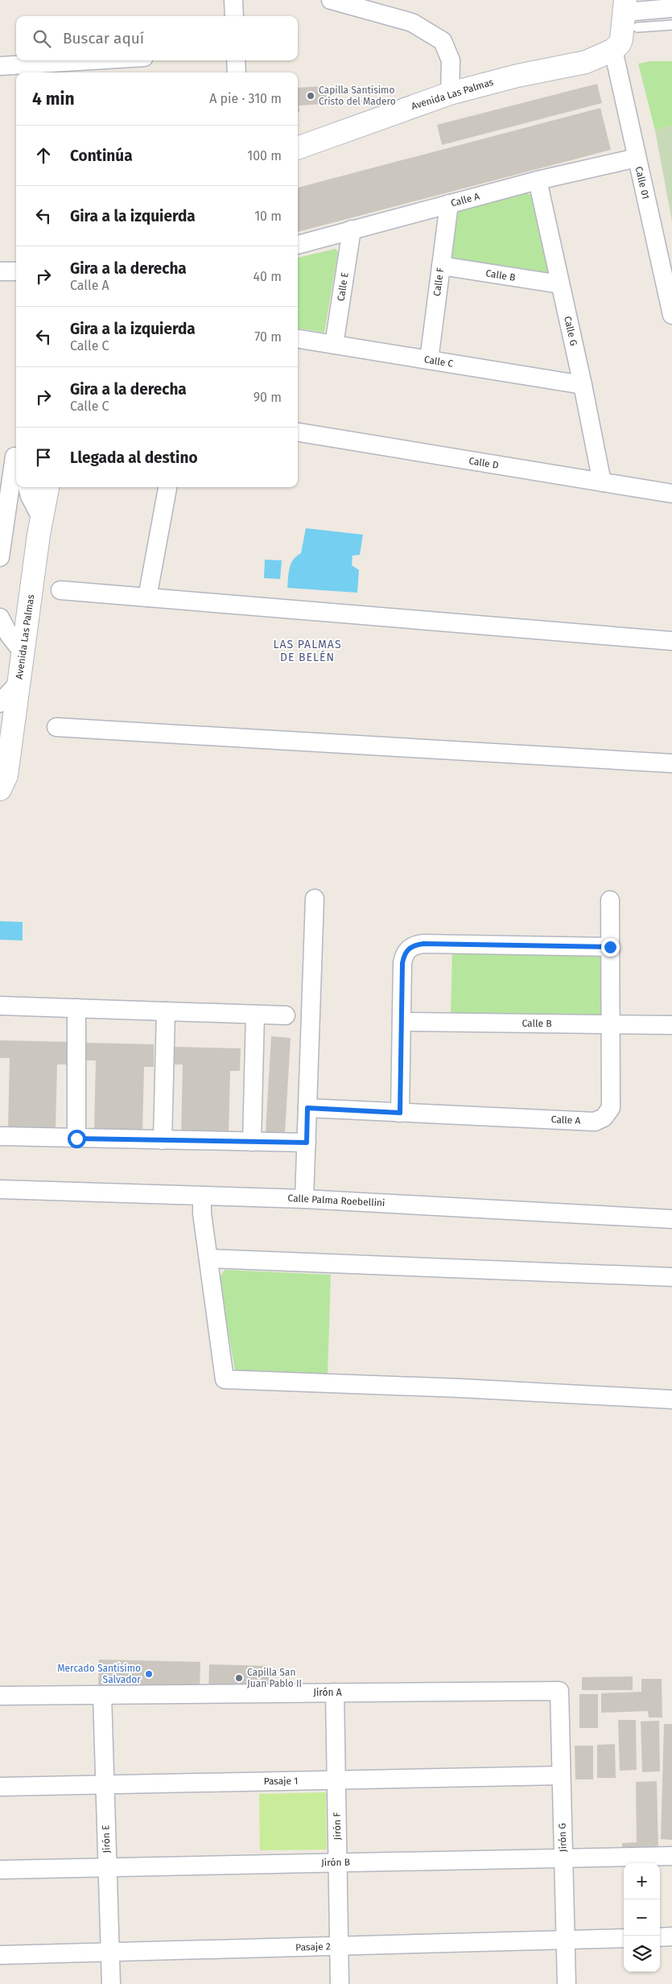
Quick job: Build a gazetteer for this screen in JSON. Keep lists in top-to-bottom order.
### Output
{
  "streets": {
    "main road": ["Avenida Las Palmas"],
    "street": [
      "Calle 01",
      "Calle A",
      "Calle B",
      "Calle F",
      "Calle E",
      "Calle G",
      "Calle C",
      "Calle D",
      "Calle Palma Roebellini",
      "Jirón A",
      "Pasaje 1",
      "Jirón F",
      "Jirón G",
      "Jirón E",
      "Jirón B",
      "Pasaje 2"
    ]
  },
  "crossings": [
    ["Avenida Las Palmas", "Calle 01"],
    ["Calle 01", "Calle A"],
    ["Calle A", "Calle B"],
    ["Calle A", "Calle F"],
    ["Calle A", "Calle E"],
    ["Calle A", "Calle G"],
    ["Calle B", "Calle F"],
    ["Calle B", "Calle G"],
    ["Calle F", "Calle C"],
    ["Calle E", "Calle C"],
    ["Calle G", "Calle C"],
    ["Calle G", "Calle D"],
    ["Jirón A", "Jirón F"],
    ["Jirón A", "Jirón G"],
    ["Jirón A", "Jirón E"],
    ["Pasaje 1", "Jirón F"],
    ["Pasaje 1", "Jirón G"],
    ["Pasaje 1", "Jirón E"],
    ["Jirón F", "Jirón B"],
    ["Jirón F", "Pasaje 2"],
    ["Jirón G", "Jirón B"],
    ["Jirón G", "Pasaje 2"],
    ["Jirón E", "Jirón B"],
    ["Jirón E", "Pasaje 2"]
  ],
  "districts": ["LAS PALMAS DE BELÉN"],
  "places": ["Capilla Santísimo Cristo del Madero", "Mercado Santísimo Salvador", "Capilla San Juan Pablo II"],
  "page": {
    "search": "Buscar aquí",
    "heading": ["4 min", "A pie · 310 m"],
    "list": [
      ["Continúa", "100 m"],
      ["Gira a la izquierda", "10 m"],
      ["Gira a la derecha", "Calle A", "40 m"],
      ["Gira a la izquierda", "Calle C", "70 m"],
      ["Gira a la derecha", "Calle C", "90 m"],
      "Llegada al destino"
    ],
    "map_buttons": ["+", "−"]
  }
}
